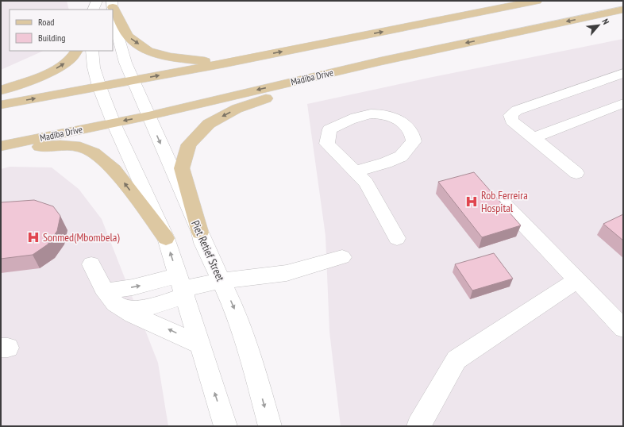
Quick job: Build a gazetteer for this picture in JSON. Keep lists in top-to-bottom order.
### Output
{
  "streets": {
    "main road": ["Madiba Drive"],
    "street": ["Piet Retief Street"]
  },
  "crossings": [
    ["Madiba Drive", "Piet Retief Street"]
  ],
  "places": {
    "hospital": ["Rob Ferreira Hospital", "Sonmed(Mbombela)"]
  },
  "legend": ["Road", "Building"],
  "north": "top right"
}
